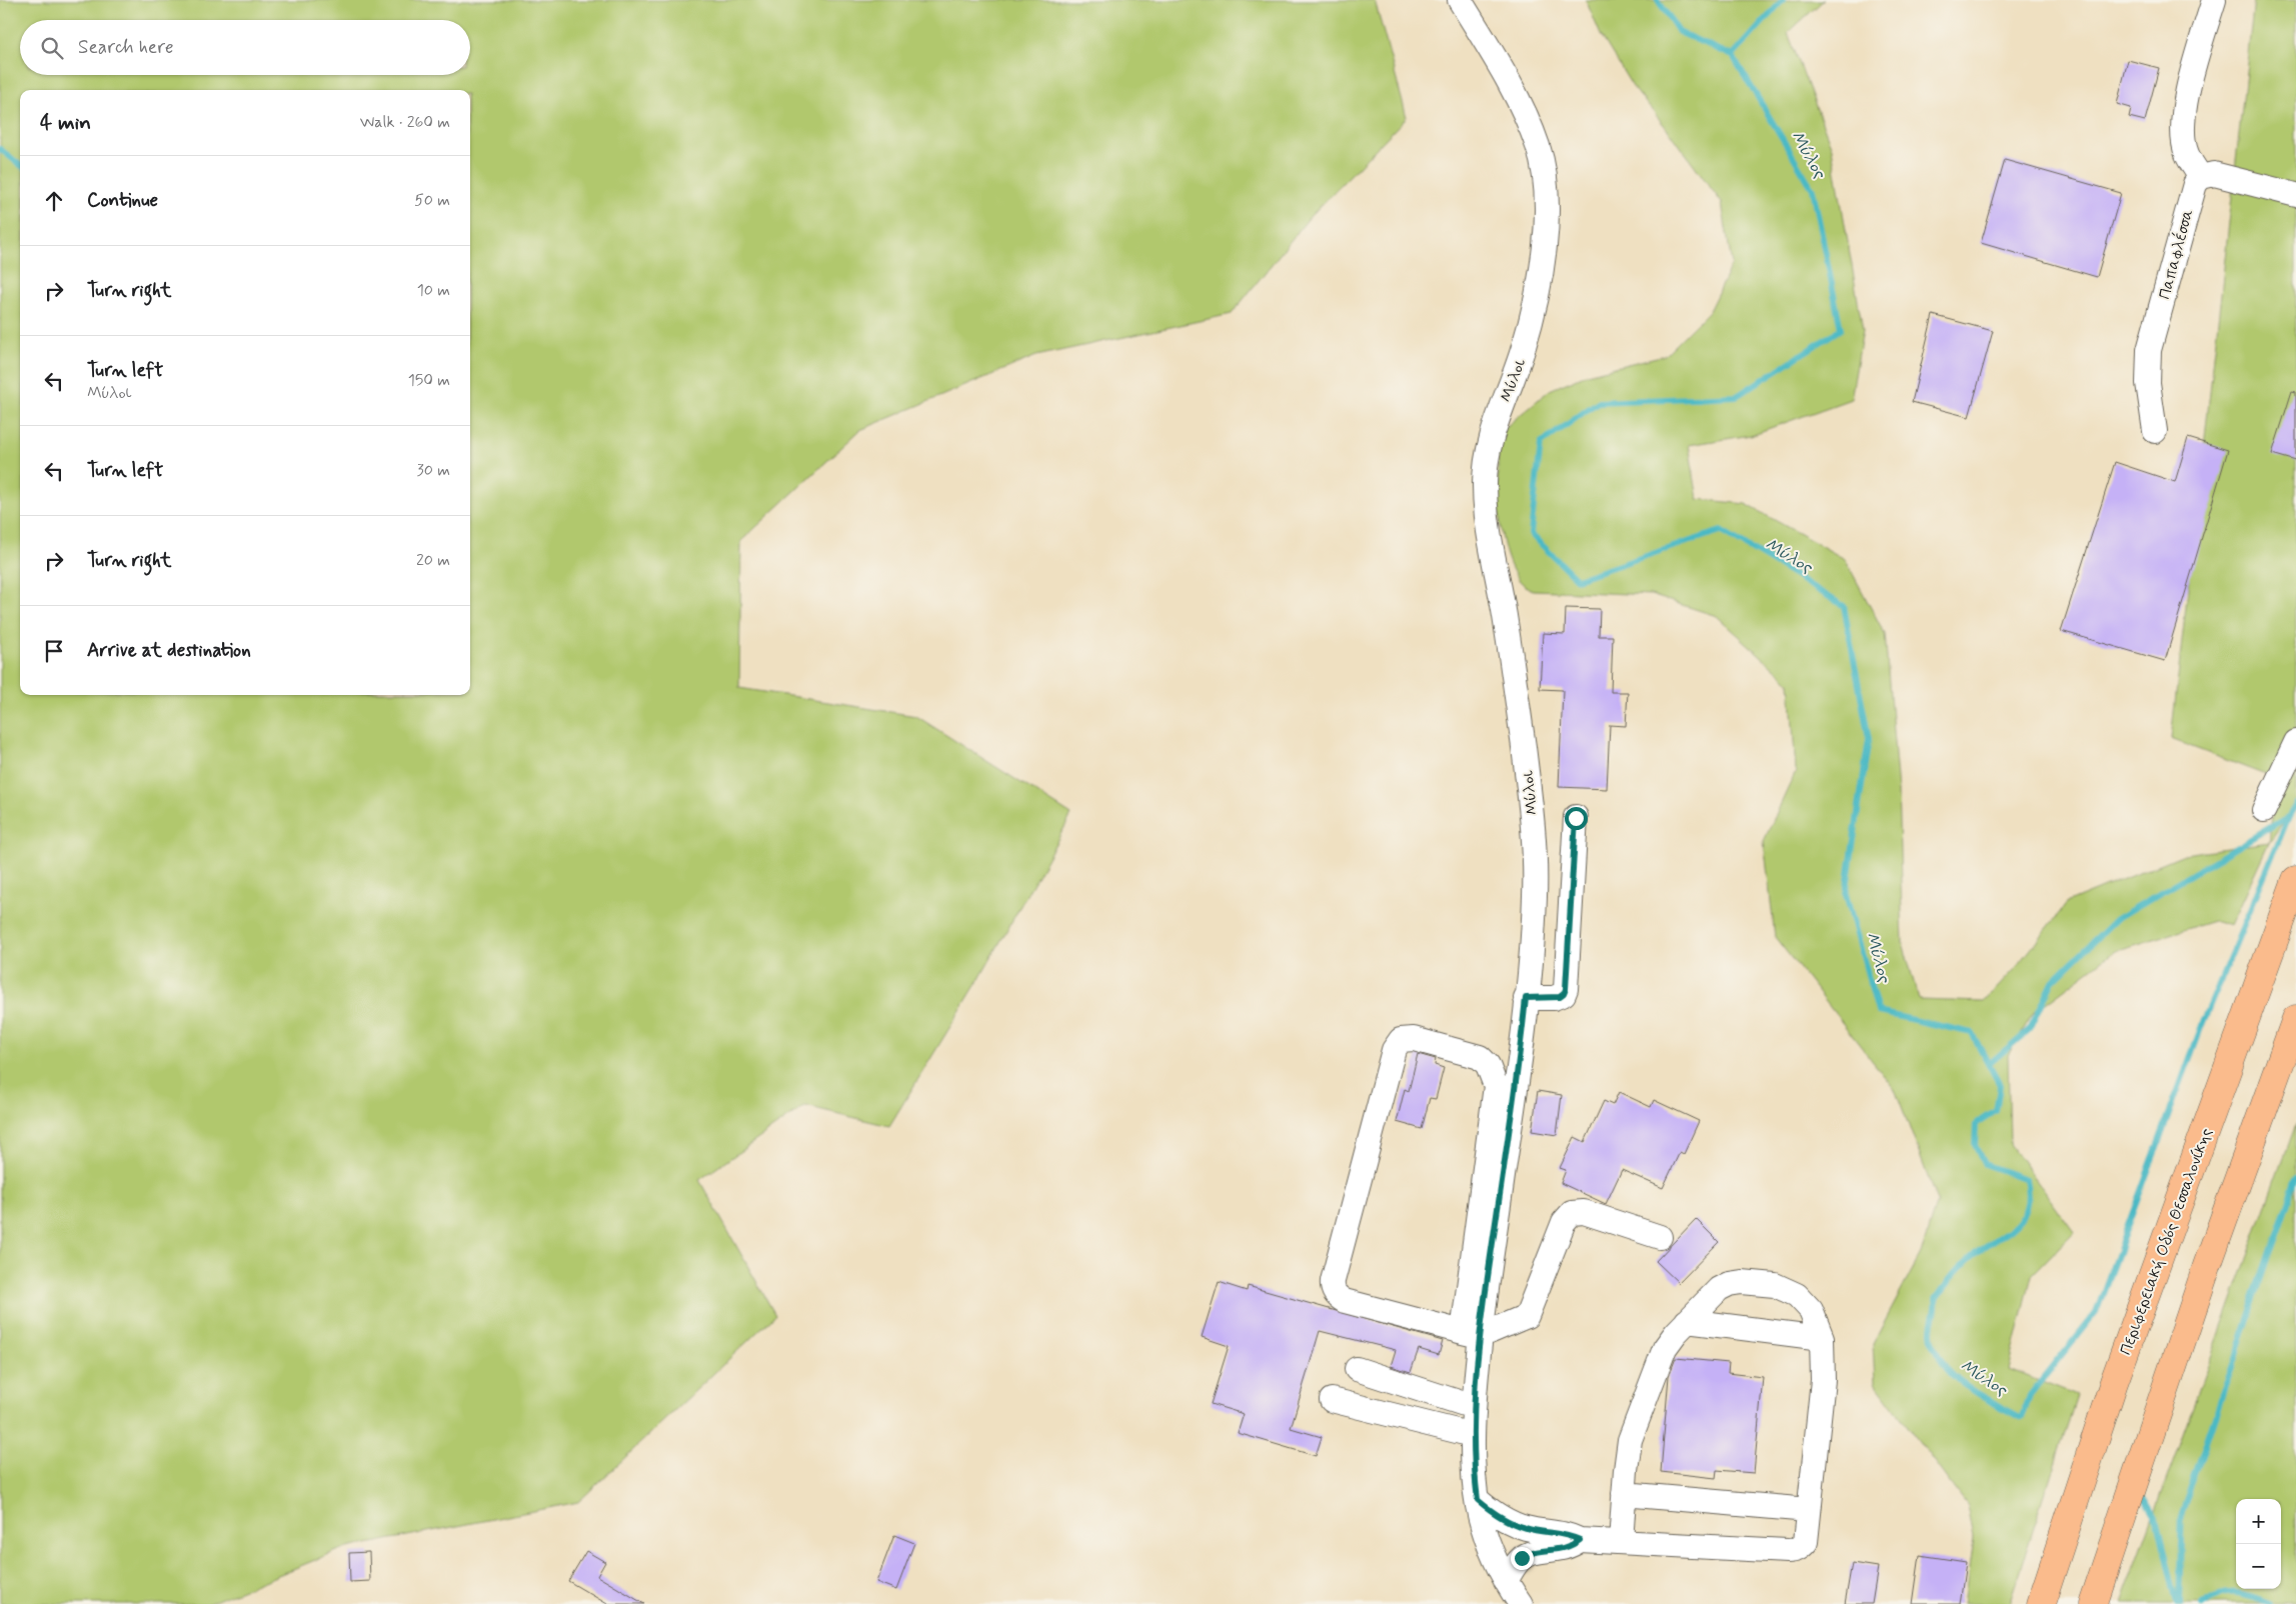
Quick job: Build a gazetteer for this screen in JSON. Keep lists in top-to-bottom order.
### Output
{
  "streets": {
    "highway": ["Περιφερειακή Οδός Θεσσαλονίκης"],
    "street": ["Παπαφλέσσα", "Μύλοι"]
  },
  "water": ["Μύλος"],
  "page": {
    "search": "Search here",
    "heading": ["4 min", "Walk · 260 m"],
    "list": [
      ["Continue", "50 m"],
      ["Turn right", "10 m"],
      ["Turn left", "Μύλοι", "150 m"],
      ["Turn left", "30 m"],
      ["Turn right", "20 m"],
      "Arrive at destination"
    ],
    "map_buttons": ["+", "−"]
  }
}
